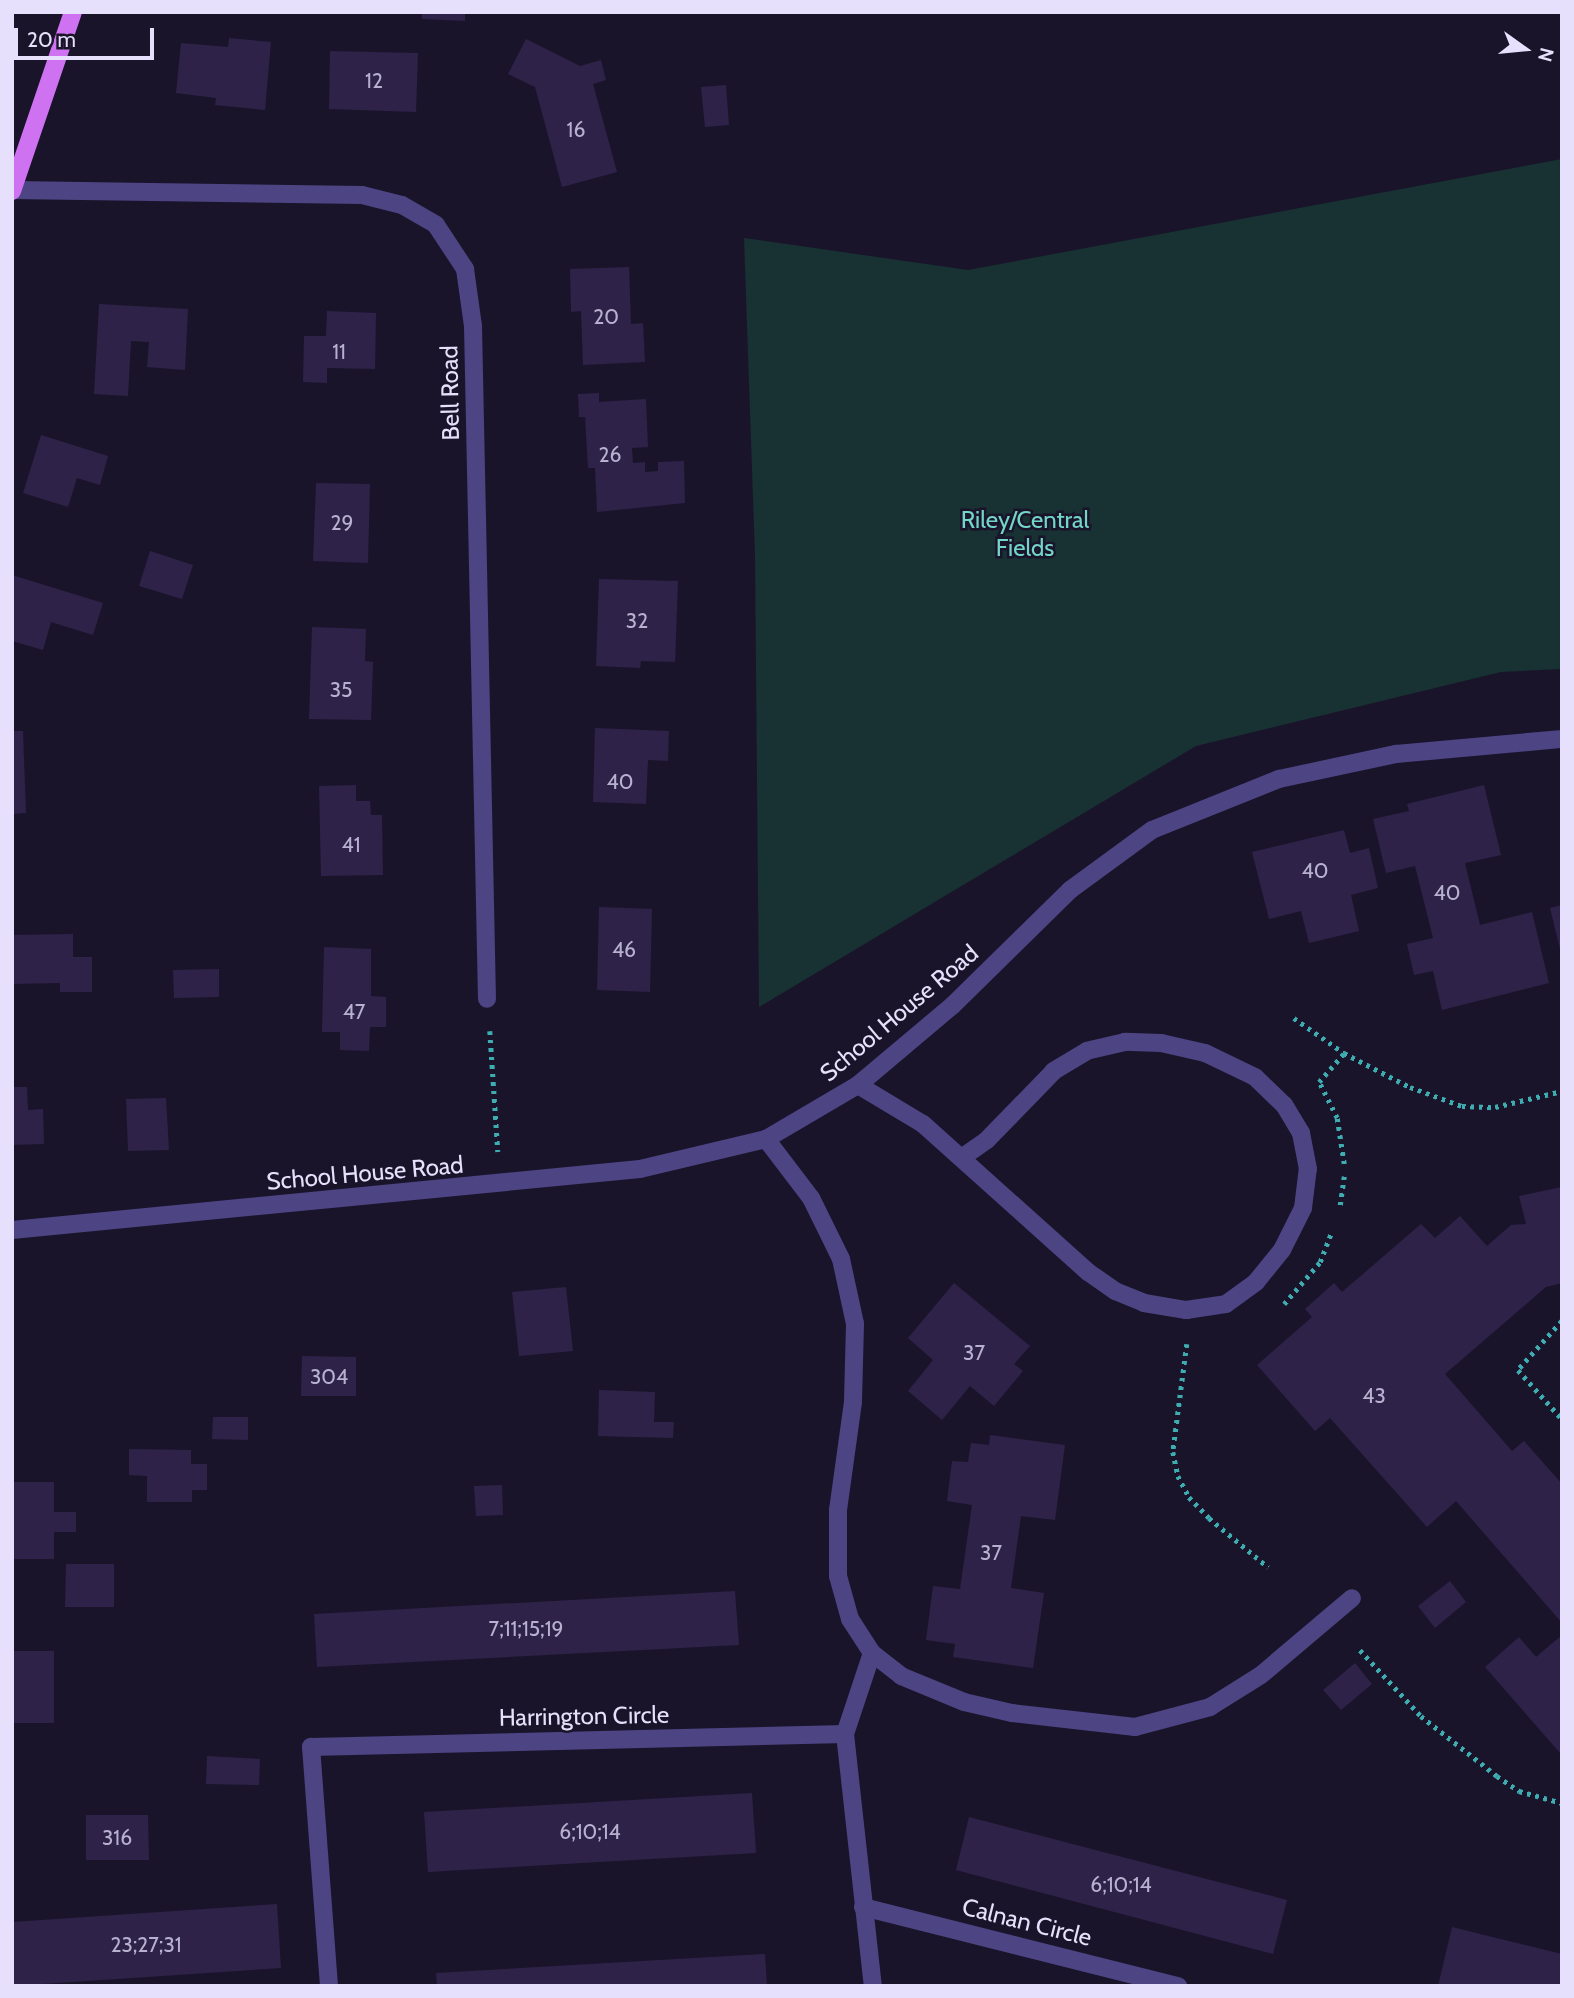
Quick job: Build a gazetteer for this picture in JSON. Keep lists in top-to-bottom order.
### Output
{
  "streets": {
    "street": [
      "Bell Road",
      "School House Road",
      "Harrington Circle",
      "Calnan Circle"
    ]
  },
  "parks": ["Riley/Central Fields"],
  "house_numbers": [
    "12",
    "16",
    "20",
    "11",
    "26",
    "29",
    "32",
    "35",
    "40",
    "41",
    "40",
    "40",
    "46",
    "47",
    "37",
    "304",
    "43",
    "37",
    "7;11;15;19",
    "6;10;14",
    "316",
    "6;10;14",
    "23;27;31"
  ],
  "scale_bar": "20 m",
  "north": "right"
}
